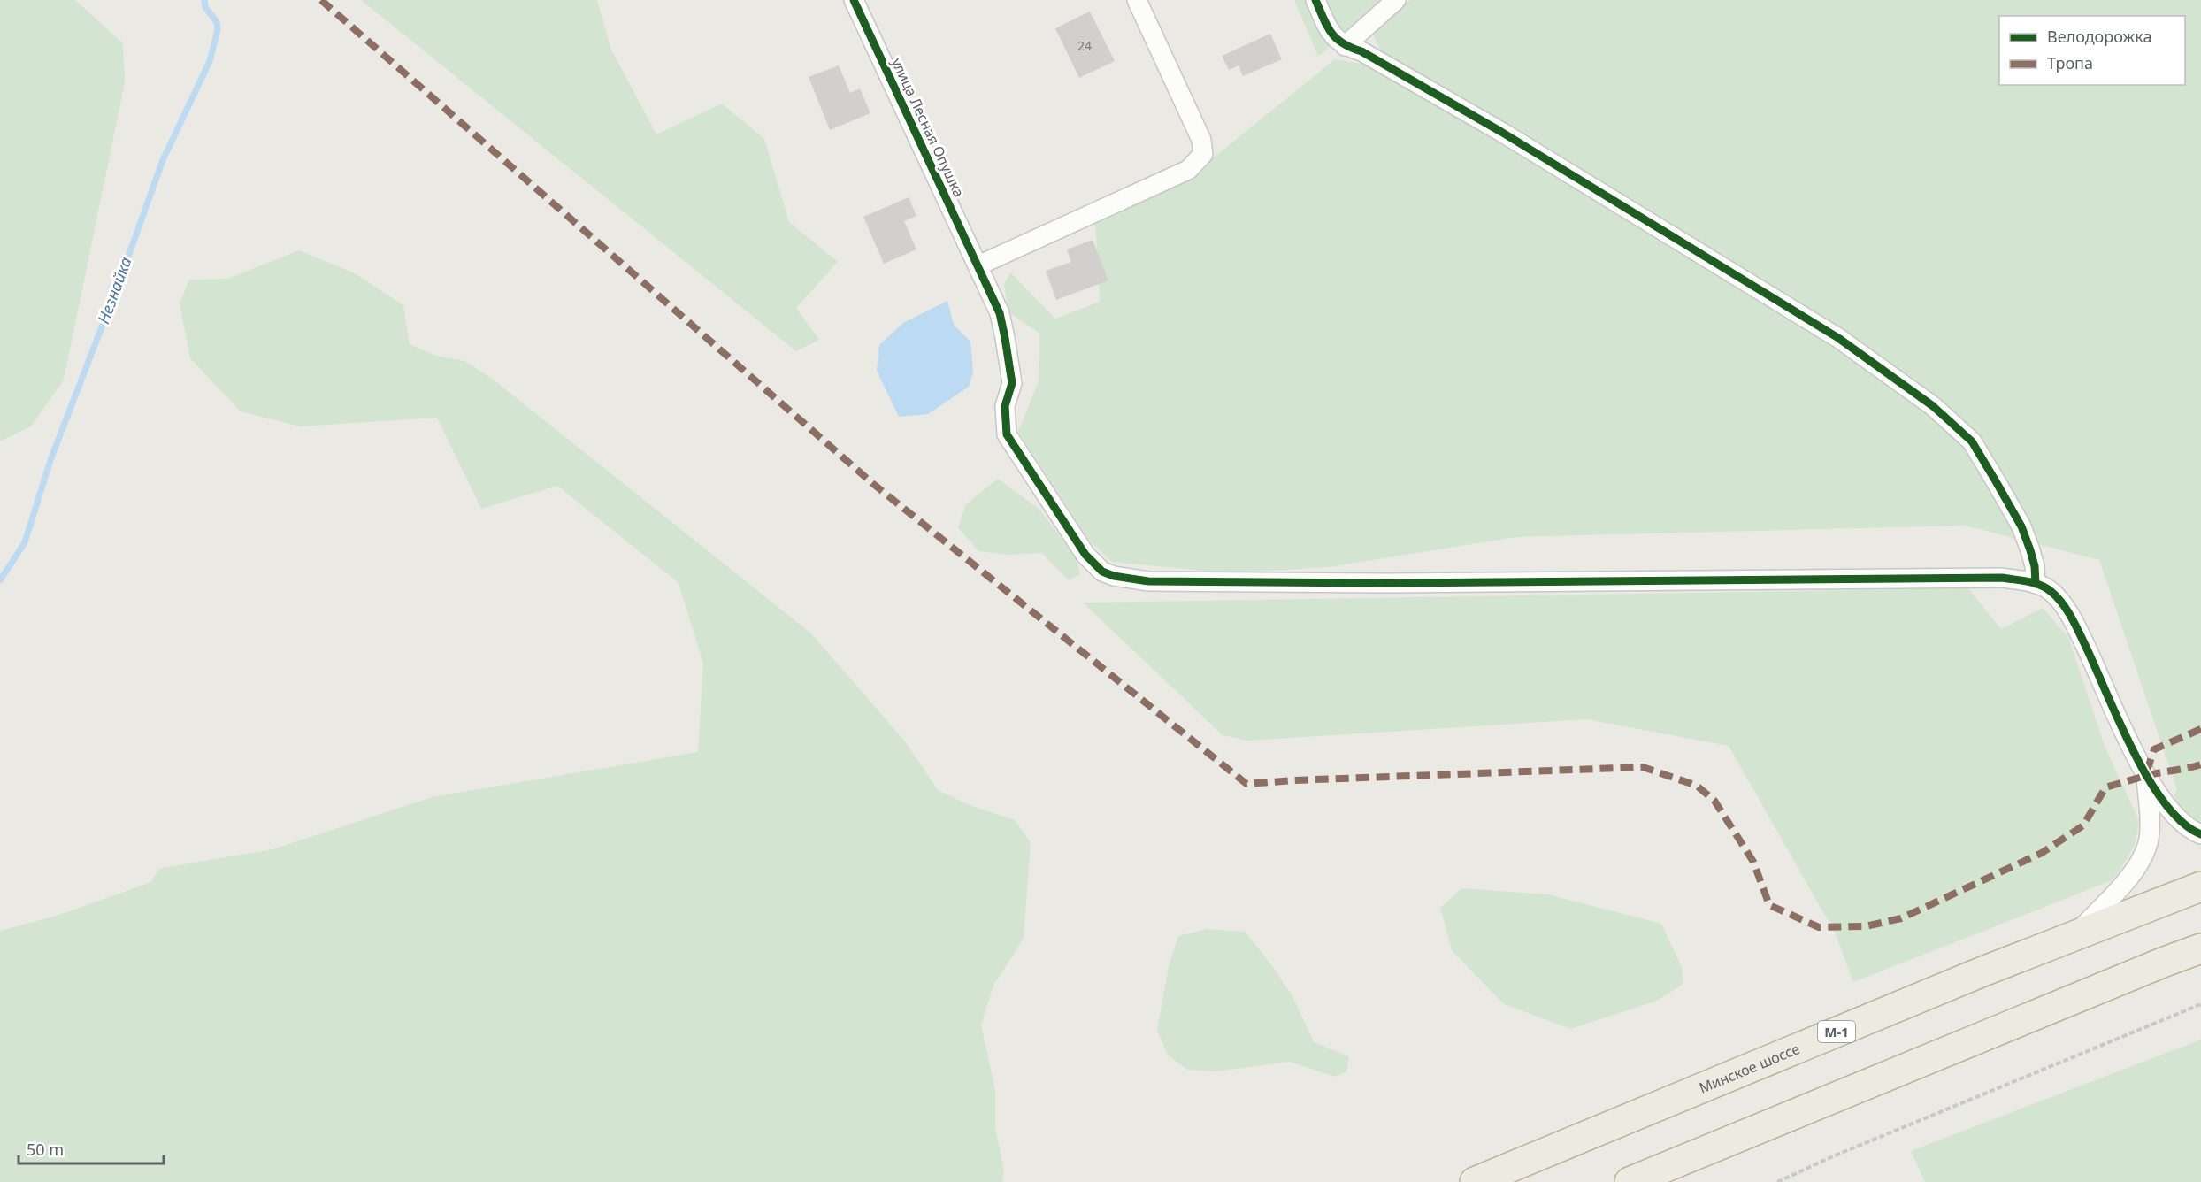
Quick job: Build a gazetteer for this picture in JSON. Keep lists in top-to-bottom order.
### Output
{
  "streets": {
    "highway": ["М-1", "Минское шоссе"],
    "street": ["улица Лесная Опушка"]
  },
  "water": ["Незнайка"],
  "house_numbers": ["24"],
  "legend": ["Велодорожка", "Тропа"],
  "scale_bar": "50 m"
}
